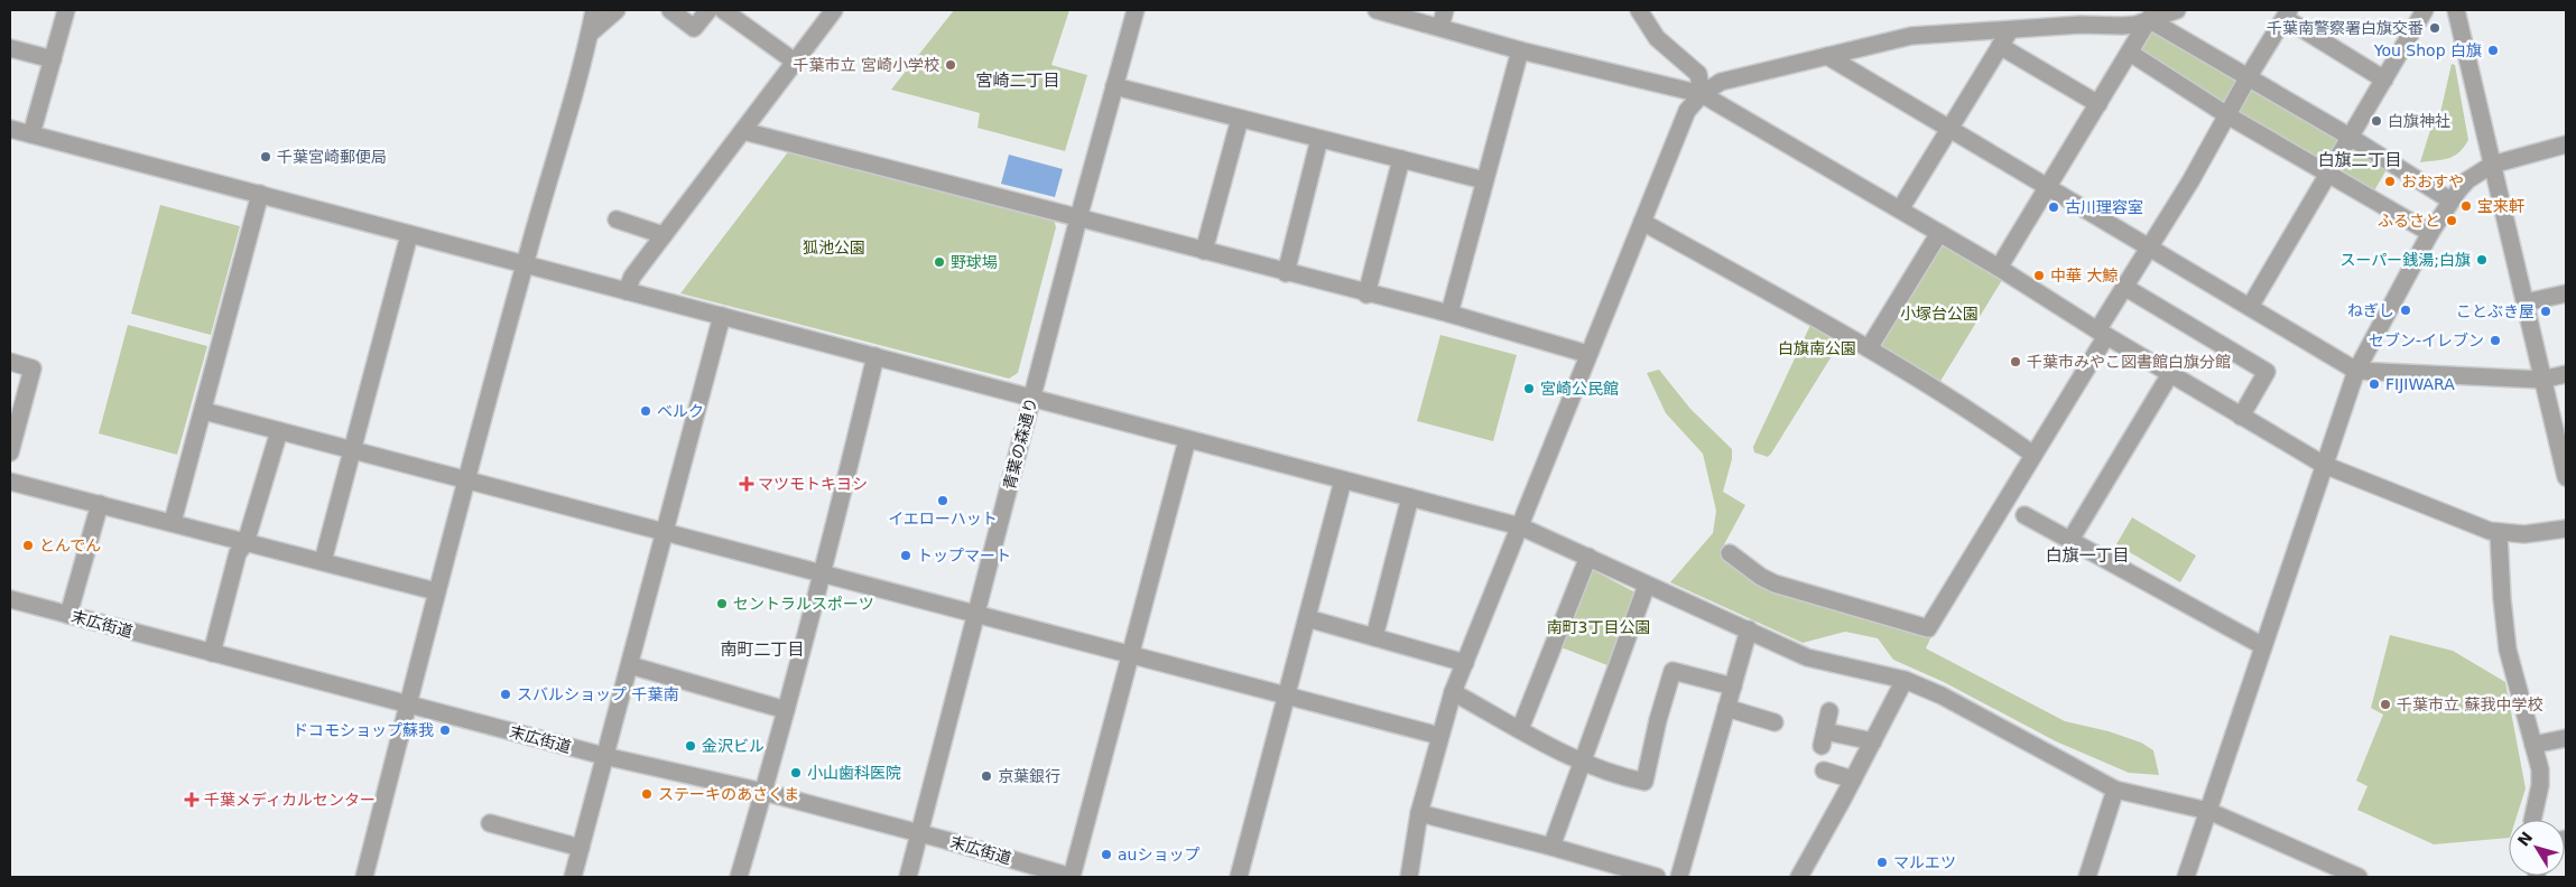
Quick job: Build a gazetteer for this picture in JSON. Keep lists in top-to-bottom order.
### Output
{
  "streets": {
    "street": ["青葉の森通り", "末広街道"]
  },
  "crossings": [
    ["青葉の森通り", "末広街道"]
  ],
  "districts": [
    "宮崎二丁目",
    "白旗二丁目",
    "白旗一丁目",
    "南町二丁目"
  ],
  "parks": [
    "狐池公園",
    "小塚台公園",
    "白旗南公園",
    "南町3丁目公園"
  ],
  "places": {
    "other": [
      "千葉南警察署白旗交番",
      "You Shop 白旗",
      "千葉市立 宮崎小学校",
      "白旗神社",
      "千葉宮崎郵便局",
      "おおすや",
      "宝来軒",
      "古川理容室",
      "ふるさと",
      "スーパー銭湯;白旗",
      "野球場",
      "中華 大鯨",
      "ねぎし",
      "ことぶき屋",
      "セブン-イレブン",
      "千葉市みやこ図書館白旗分館",
      "FIJIWARA",
      "宮崎公民館",
      "ベルク",
      "イエローハット",
      "とんでん",
      "トップマート",
      "セントラルスポーツ",
      "スバルショップ 千葉南",
      "千葉市立 蘇我中学校",
      "ドコモショップ蘇我",
      "金沢ビル",
      "小山歯科医院",
      "京葉銀行",
      "ステーキのあさくま",
      "auショップ",
      "マルエツ"
    ],
    "health": ["マツモトキヨシ", "千葉メディカルセンター"]
  },
  "north": "top left"
}
